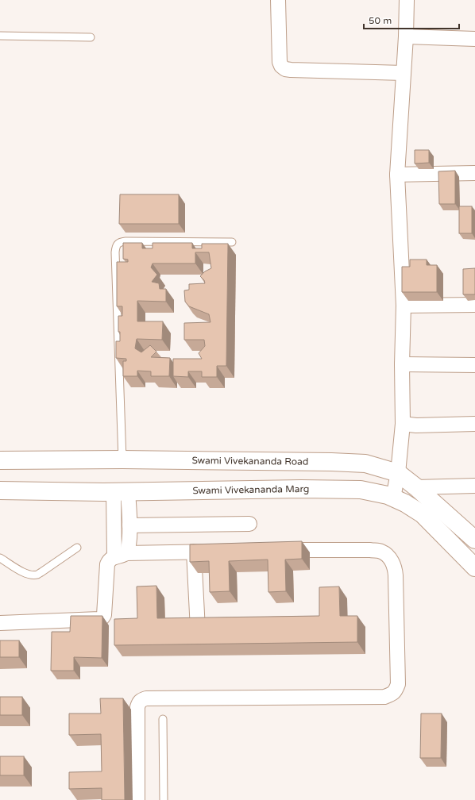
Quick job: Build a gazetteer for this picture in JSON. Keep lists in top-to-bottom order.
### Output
{
  "streets": {
    "street": ["Swami Vivekananda Road", "Swami Vivekananda Marg"]
  },
  "scale_bar": "50 m"
}
